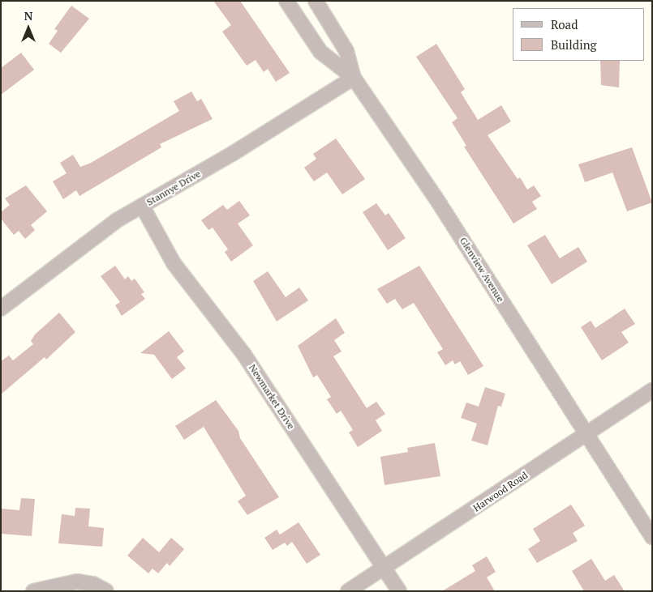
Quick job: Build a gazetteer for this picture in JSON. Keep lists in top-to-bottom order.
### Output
{
  "streets": {
    "street": [
      "Stannye Drive",
      "Glenview Avenue",
      "Newmarket Drive",
      "Harwood Road"
    ]
  },
  "crossings": [
    ["Stannye Drive", "Glenview Avenue"],
    ["Stannye Drive", "Newmarket Drive"],
    ["Glenview Avenue", "Harwood Road"],
    ["Newmarket Drive", "Harwood Road"]
  ],
  "legend": ["Road", "Building"],
  "north": "top"
}
